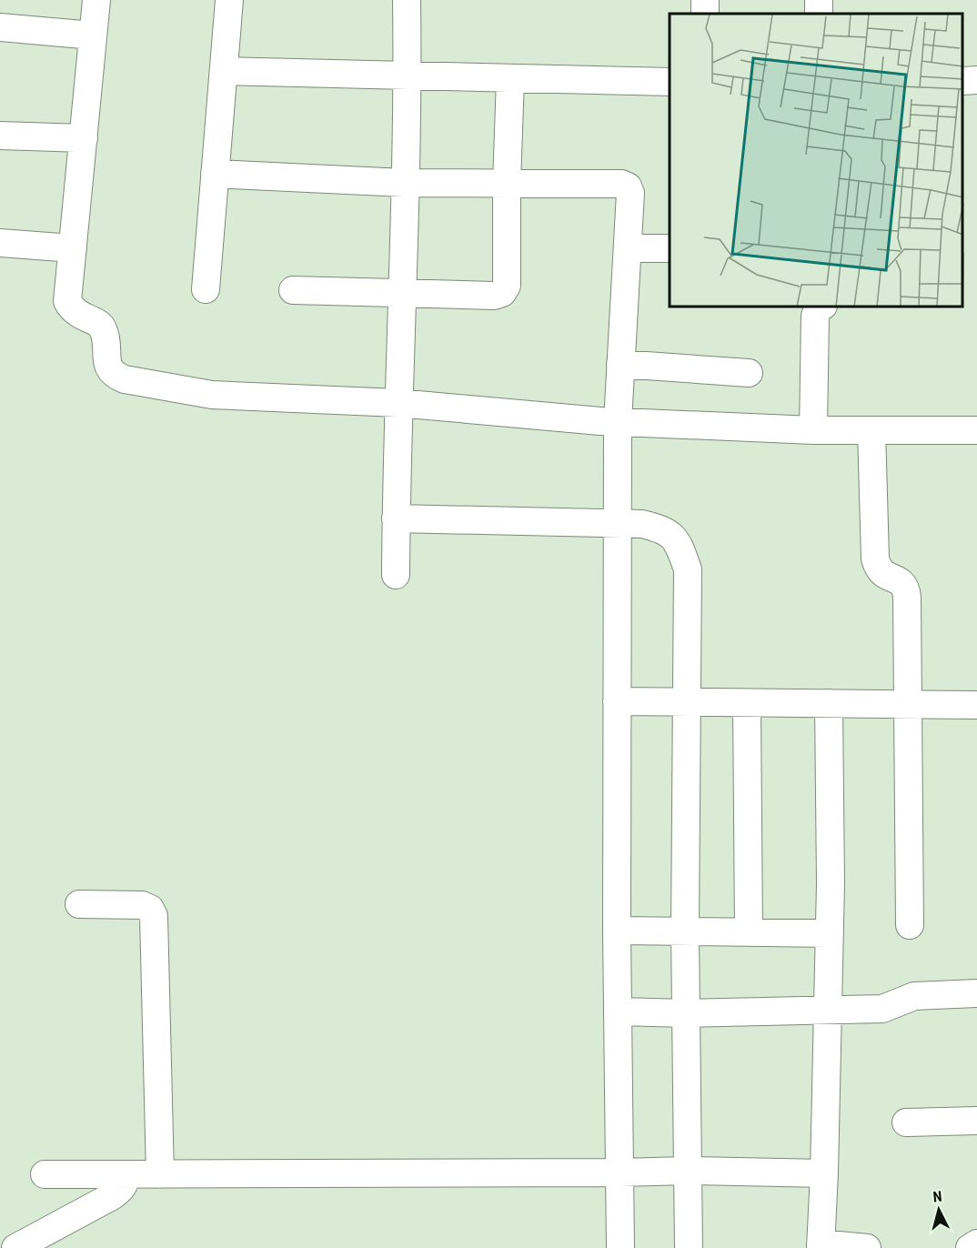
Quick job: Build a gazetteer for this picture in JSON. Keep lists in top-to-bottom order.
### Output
{
  "north": "top"
}
